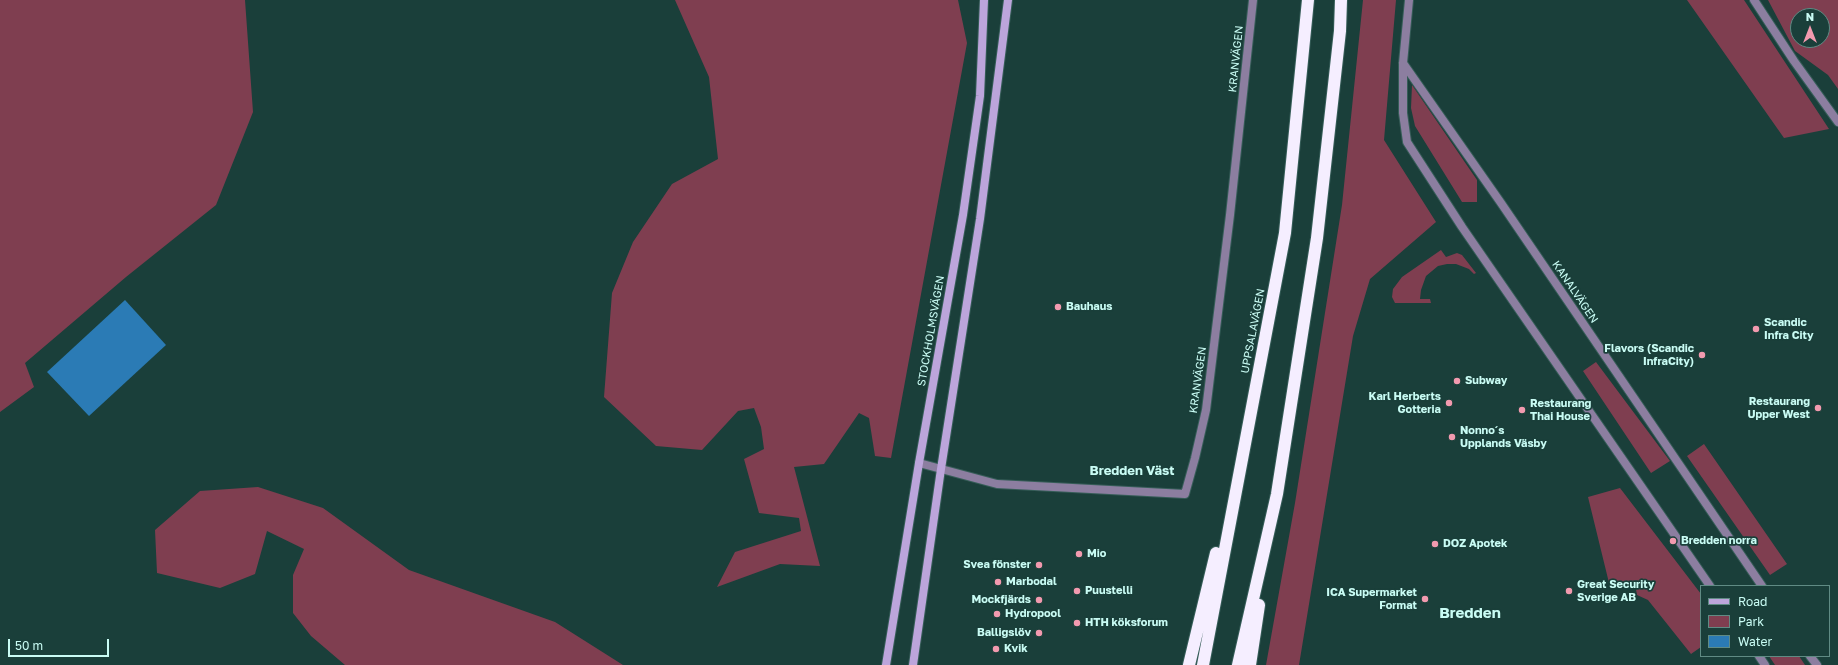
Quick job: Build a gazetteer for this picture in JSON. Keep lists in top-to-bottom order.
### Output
{
  "streets": {
    "highway": ["UPPSALAVÄGEN"],
    "main road": ["STOCKHOLMSVÄGEN"],
    "street": ["KRANVÄGEN", "KANALVÄGEN"]
  },
  "crossings": [
    ["KRANVÄGEN", "STOCKHOLMSVÄGEN"]
  ],
  "districts": ["Bredden Väst", "Bredden"],
  "places": [
    "Bauhaus",
    "Scandic Infra City",
    "Flavors (Scandic InfraCity)",
    "Subway",
    "Karl Herberts Gotteria",
    "Restaurang Upper West",
    "Restaurang Thai House",
    "Nonno´s Upplands Väsby",
    "Bredden norra",
    "DOZ Apotek",
    "Mio",
    "Svea fönster",
    "Marbodal",
    "Puustelli",
    "Great Security Sverige AB",
    "ICA Supermarket Format",
    "Mockfjärds",
    "Hydropool",
    "HTH köksforum",
    "Balligslöv",
    "Kvik"
  ],
  "legend": ["Road", "Park", "Water"],
  "scale_bar": "50 m",
  "north": "top"
}
